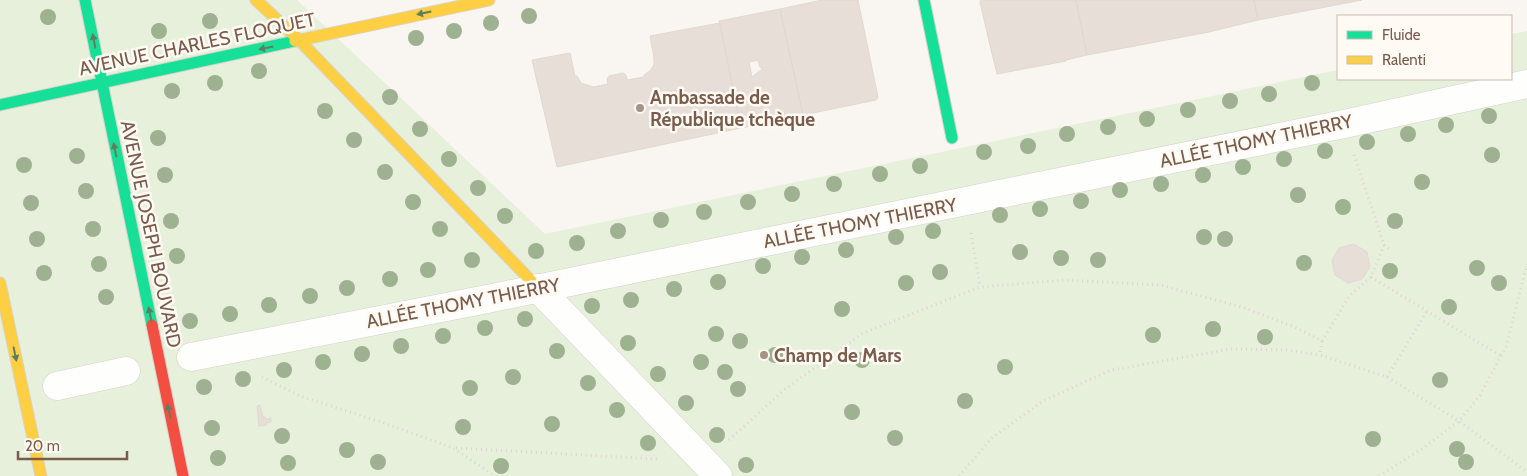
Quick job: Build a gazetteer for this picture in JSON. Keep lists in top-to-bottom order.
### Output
{
  "streets": {
    "street": ["AVENUE CHARLES FLOQUET", "ALLÉE THOMY THIERRY", "AVENUE JOSEPH BOUVARD"]
  },
  "crossings": [
    ["AVENUE CHARLES FLOQUET", "AVENUE JOSEPH BOUVARD"]
  ],
  "one_way": ["AVENUE CHARLES FLOQUET", "AVENUE JOSEPH BOUVARD"],
  "places": ["Ambassade de République tchèque", "Champ de Mars"],
  "legend": ["Fluide", "Ralenti"],
  "scale_bar": "20 m"
}
